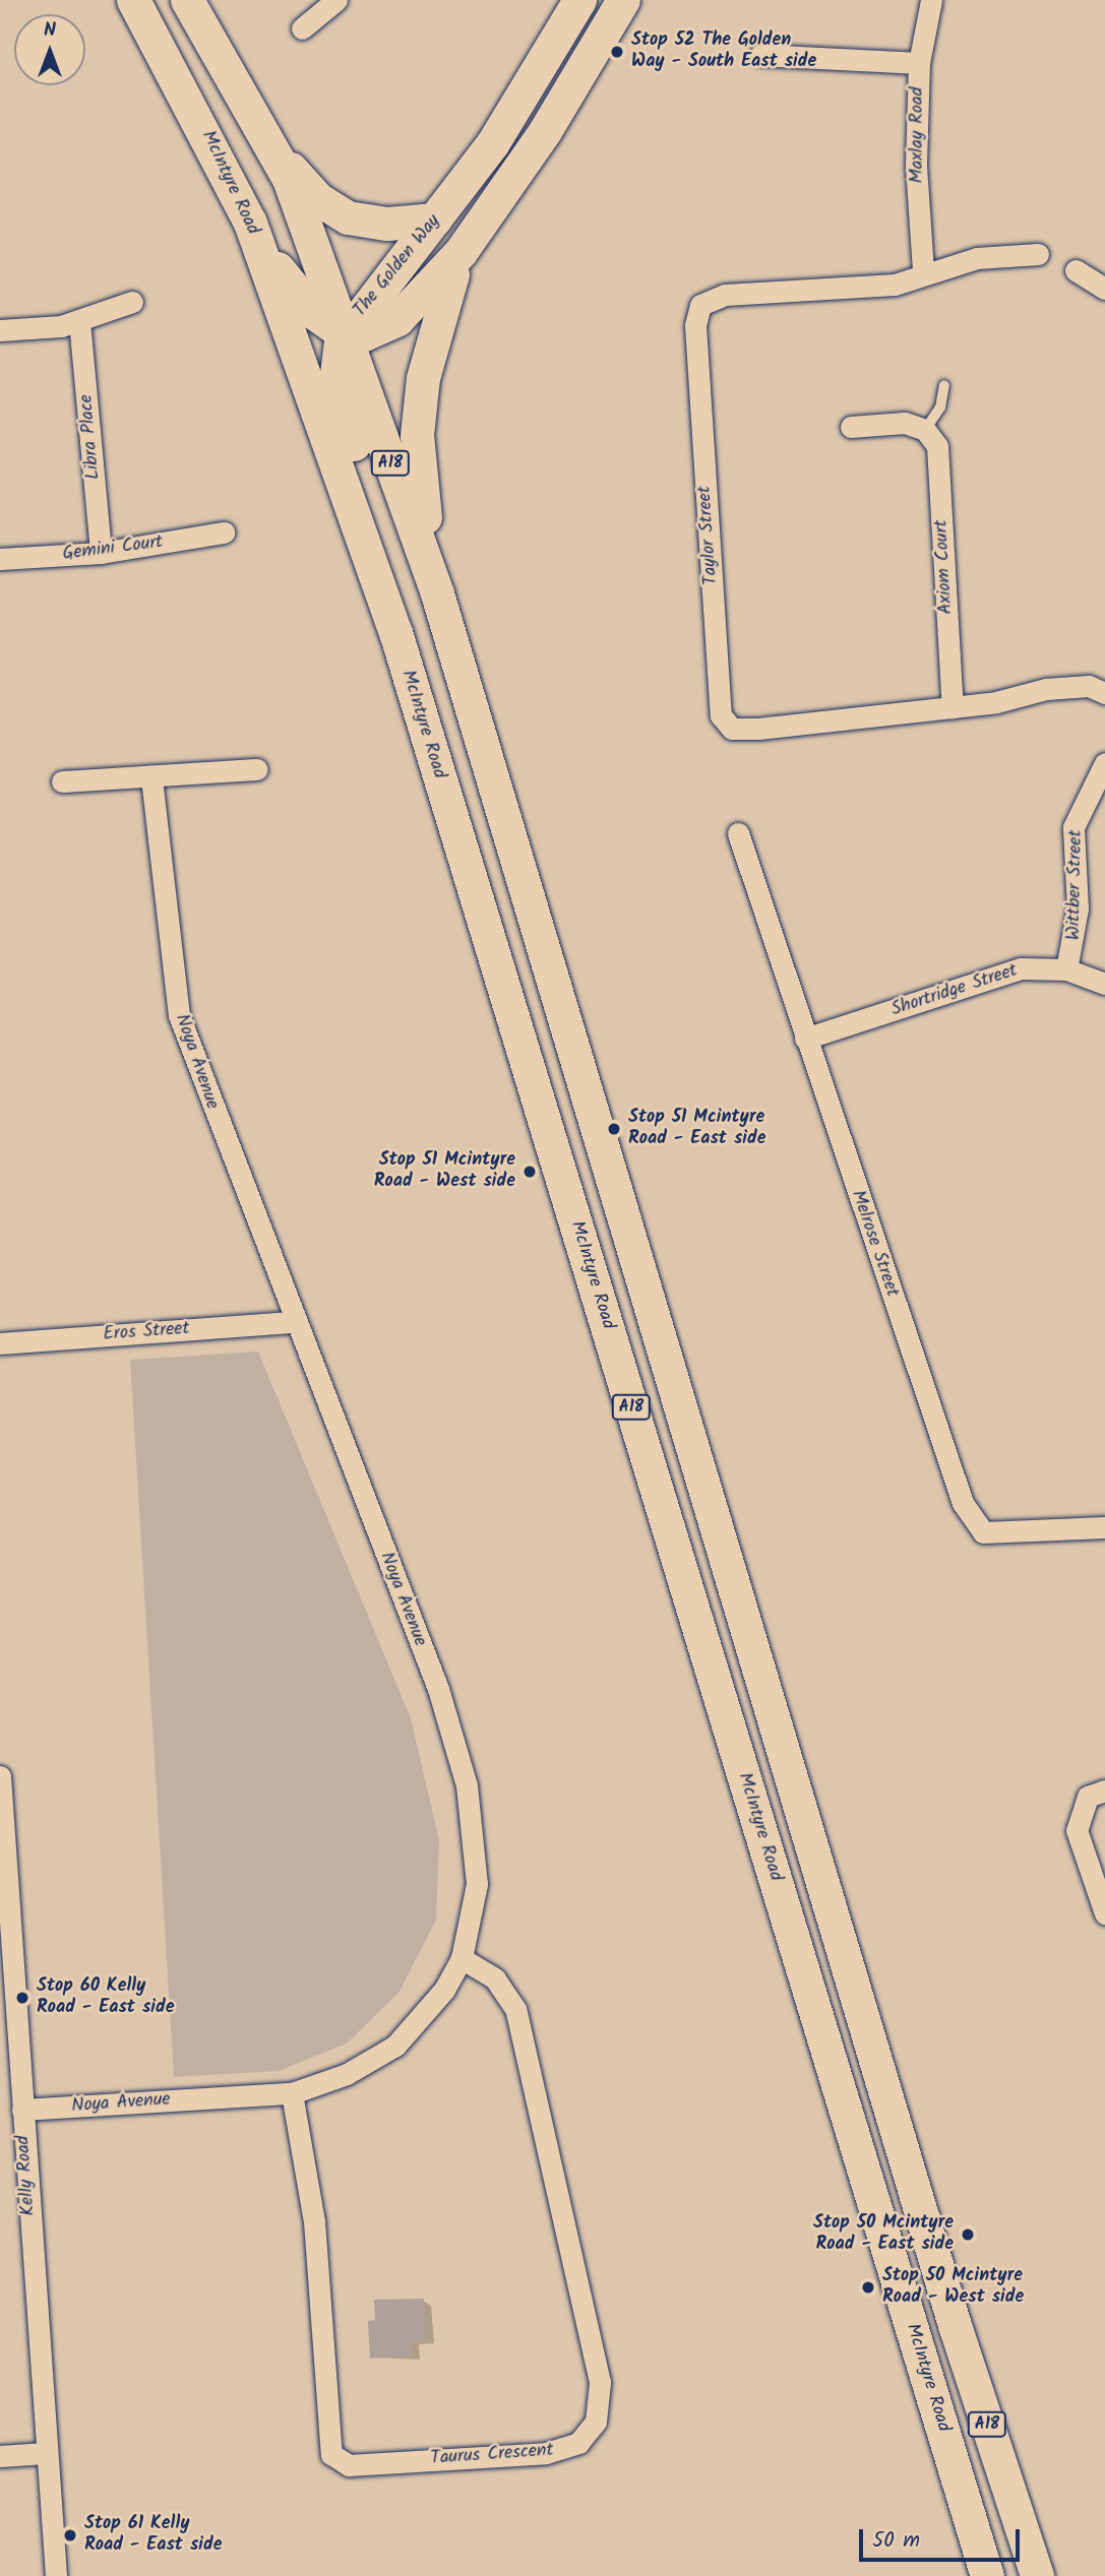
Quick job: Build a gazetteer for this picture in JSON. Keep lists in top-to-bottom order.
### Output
{
  "streets": {
    "main road": ["McIntyre Road", "The Golden Way", "A18"],
    "street": [
      "Maxlay Road",
      "Libra Place",
      "Taylor Street",
      "Gemini Court",
      "Axiom Court",
      "Wittber Street",
      "Shortridge Street",
      "Noya Avenue",
      "Melrose Street",
      "Eros Street",
      "Kelly Road",
      "Taurus Crescent"
    ]
  },
  "crossings": [
    ["Maxlay Road", "Taylor Street"],
    ["The Golden Way", "A18"],
    ["Libra Place", "Gemini Court"],
    ["Taylor Street", "Axiom Court"],
    ["Wittber Street", "Shortridge Street"],
    ["Shortridge Street", "Melrose Street"],
    ["Noya Avenue", "Eros Street"],
    ["Noya Avenue", "Kelly Road"],
    ["Noya Avenue", "Taurus Crescent"]
  ],
  "places": [
    "Stop 52 The Golden Way - South East side",
    "Stop 51 Mcintyre Road - East side",
    "Stop 51 Mcintyre Road - West side",
    "Stop 60 Kelly Road - East side",
    "Stop 50 Mcintyre Road - East side",
    "Stop 50 Mcintyre Road - West side",
    "Stop 61 Kelly Road - East side"
  ],
  "scale_bar": "50 m",
  "north": "top"
}
